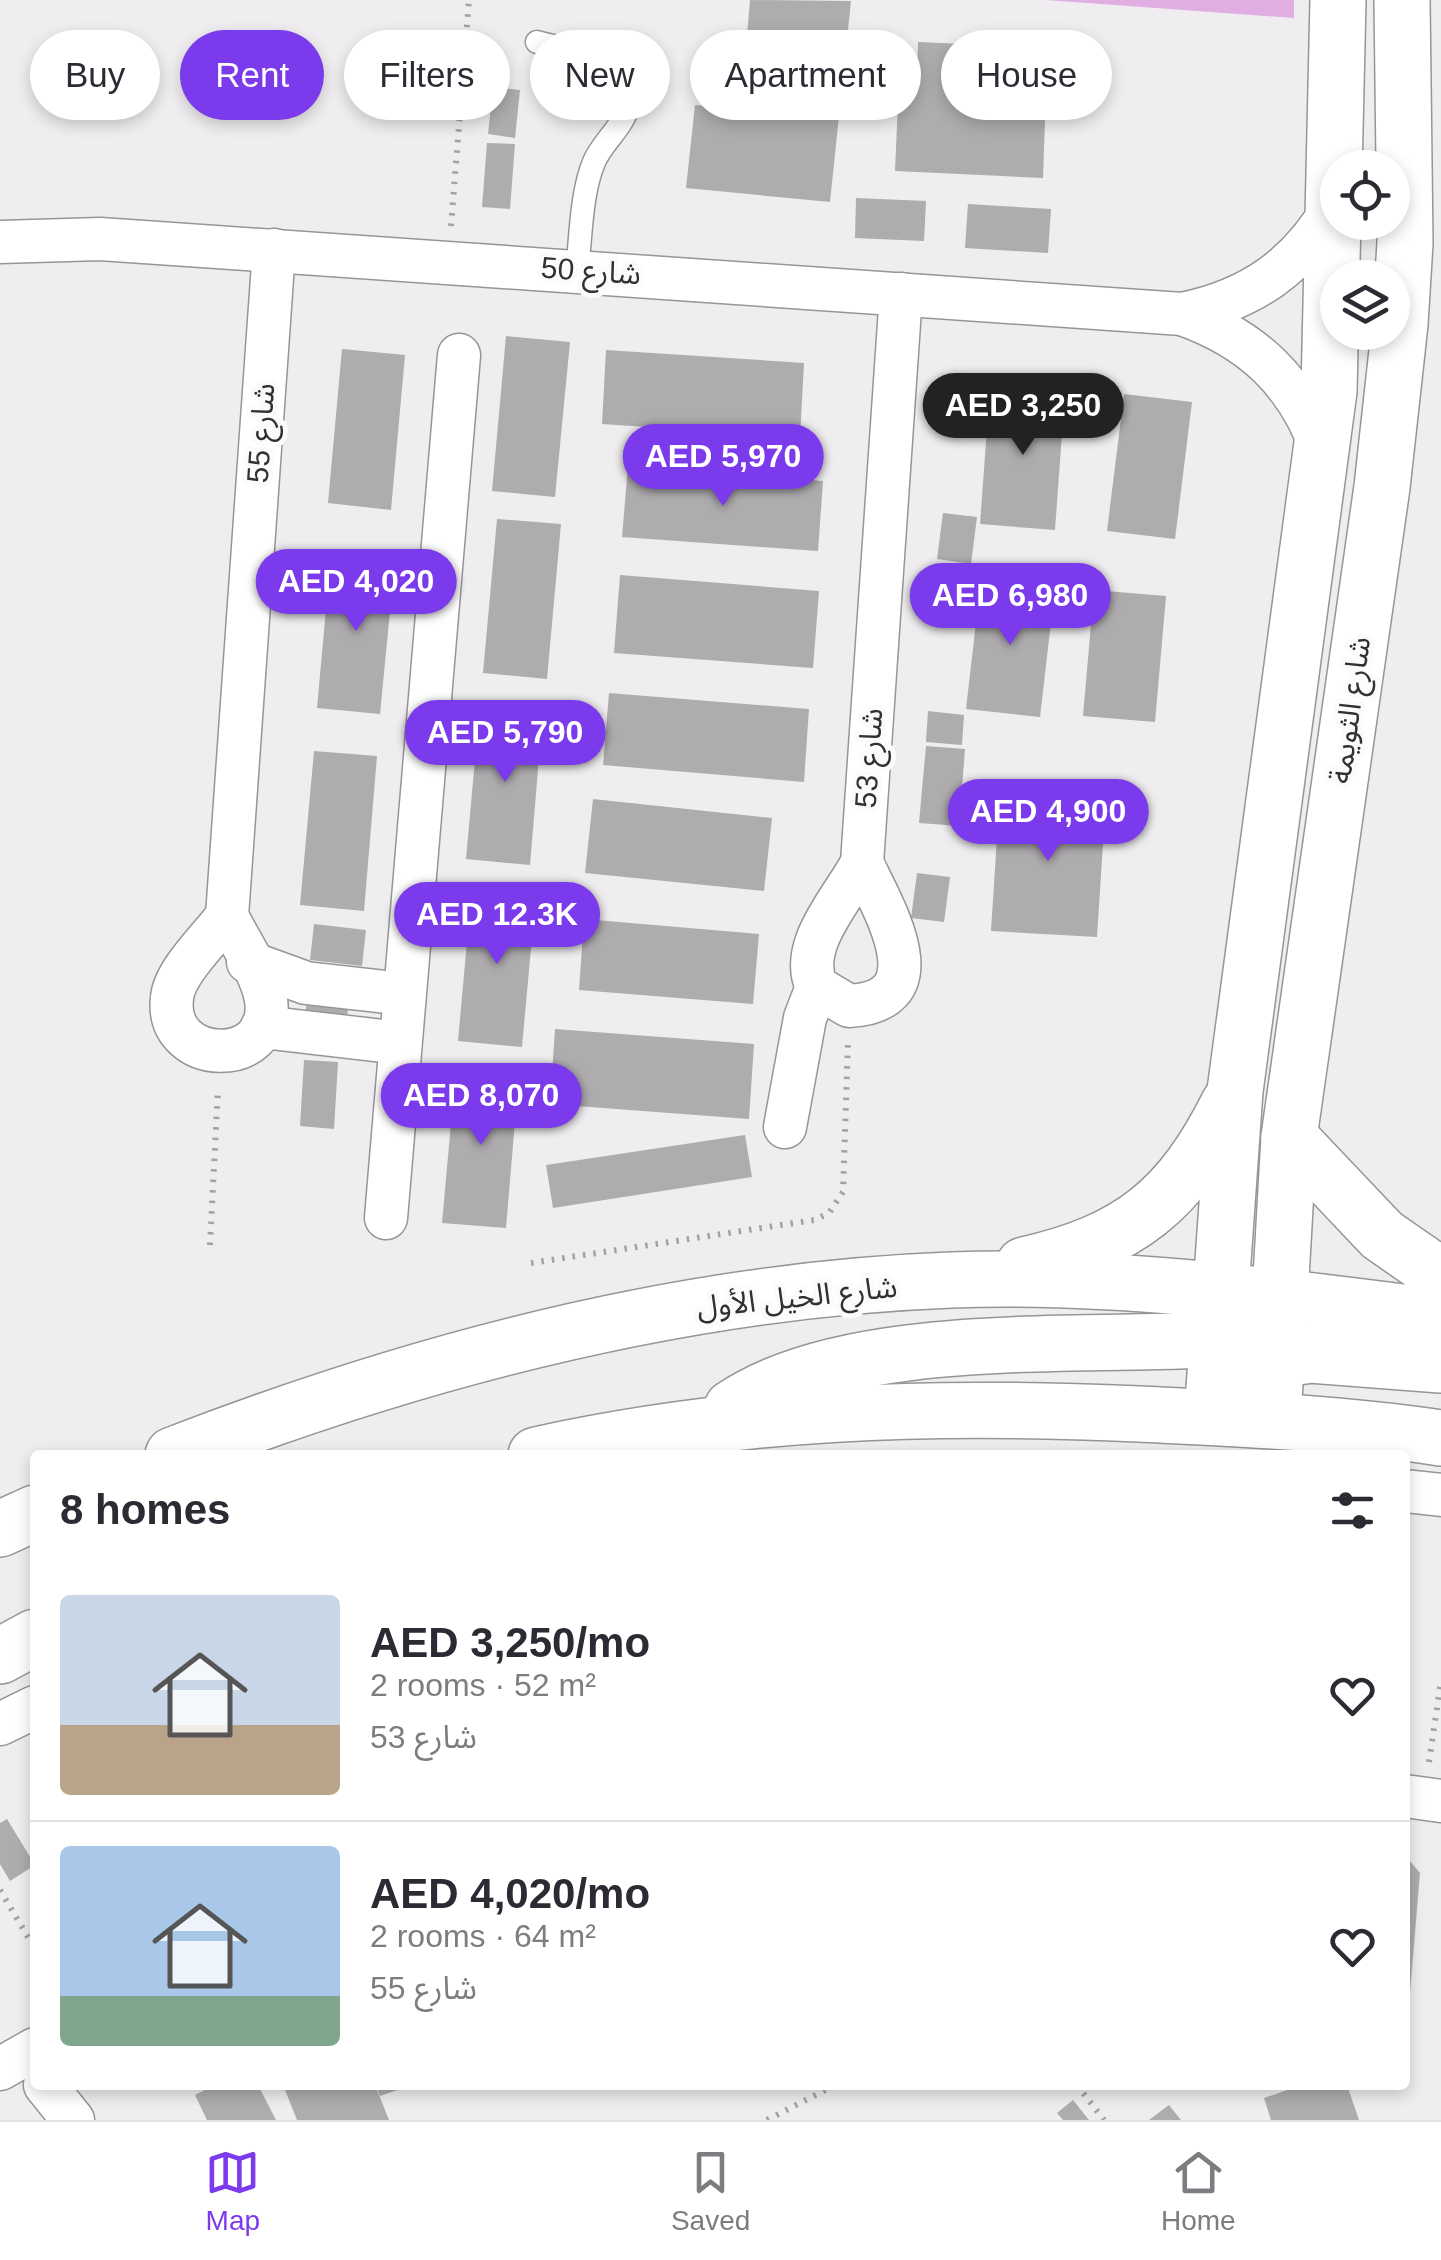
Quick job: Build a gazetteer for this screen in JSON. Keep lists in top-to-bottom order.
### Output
{
  "streets": {
    "main road": ["شارع الثويمة", "شارع الخيل الأول"],
    "street": ["شارع 50", "شارع 55", "شارع 53"]
  },
  "crossings": [
    ["شارع 50", "شارع 55"],
    ["شارع 50", "شارع الثويمة"],
    ["شارع 50", "شارع 53"],
    ["شارع الثويمة", "شارع الخيل الأول"]
  ],
  "page": {
    "chip": [
      "Buy",
      "Rent",
      "Filters",
      "New",
      "Apartment",
      "House"
    ],
    "price": [
      "AED 3,250",
      "AED 5,970",
      "AED 4,020",
      "AED 6,980",
      "AED 5,790",
      "AED 4,900",
      "AED 12.3K",
      "AED 8,070"
    ],
    "heading": "8 homes",
    "list": [
      {
        "name": "AED 3,250/mo",
        "note": "2 rooms · 52 m² · شارع 53"
      },
      {
        "name": "AED 4,020/mo",
        "note": "2 rooms · 64 m² · شارع 55"
      }
    ],
    "tabs": ["Map", "Saved", "Home"]
  }
}
